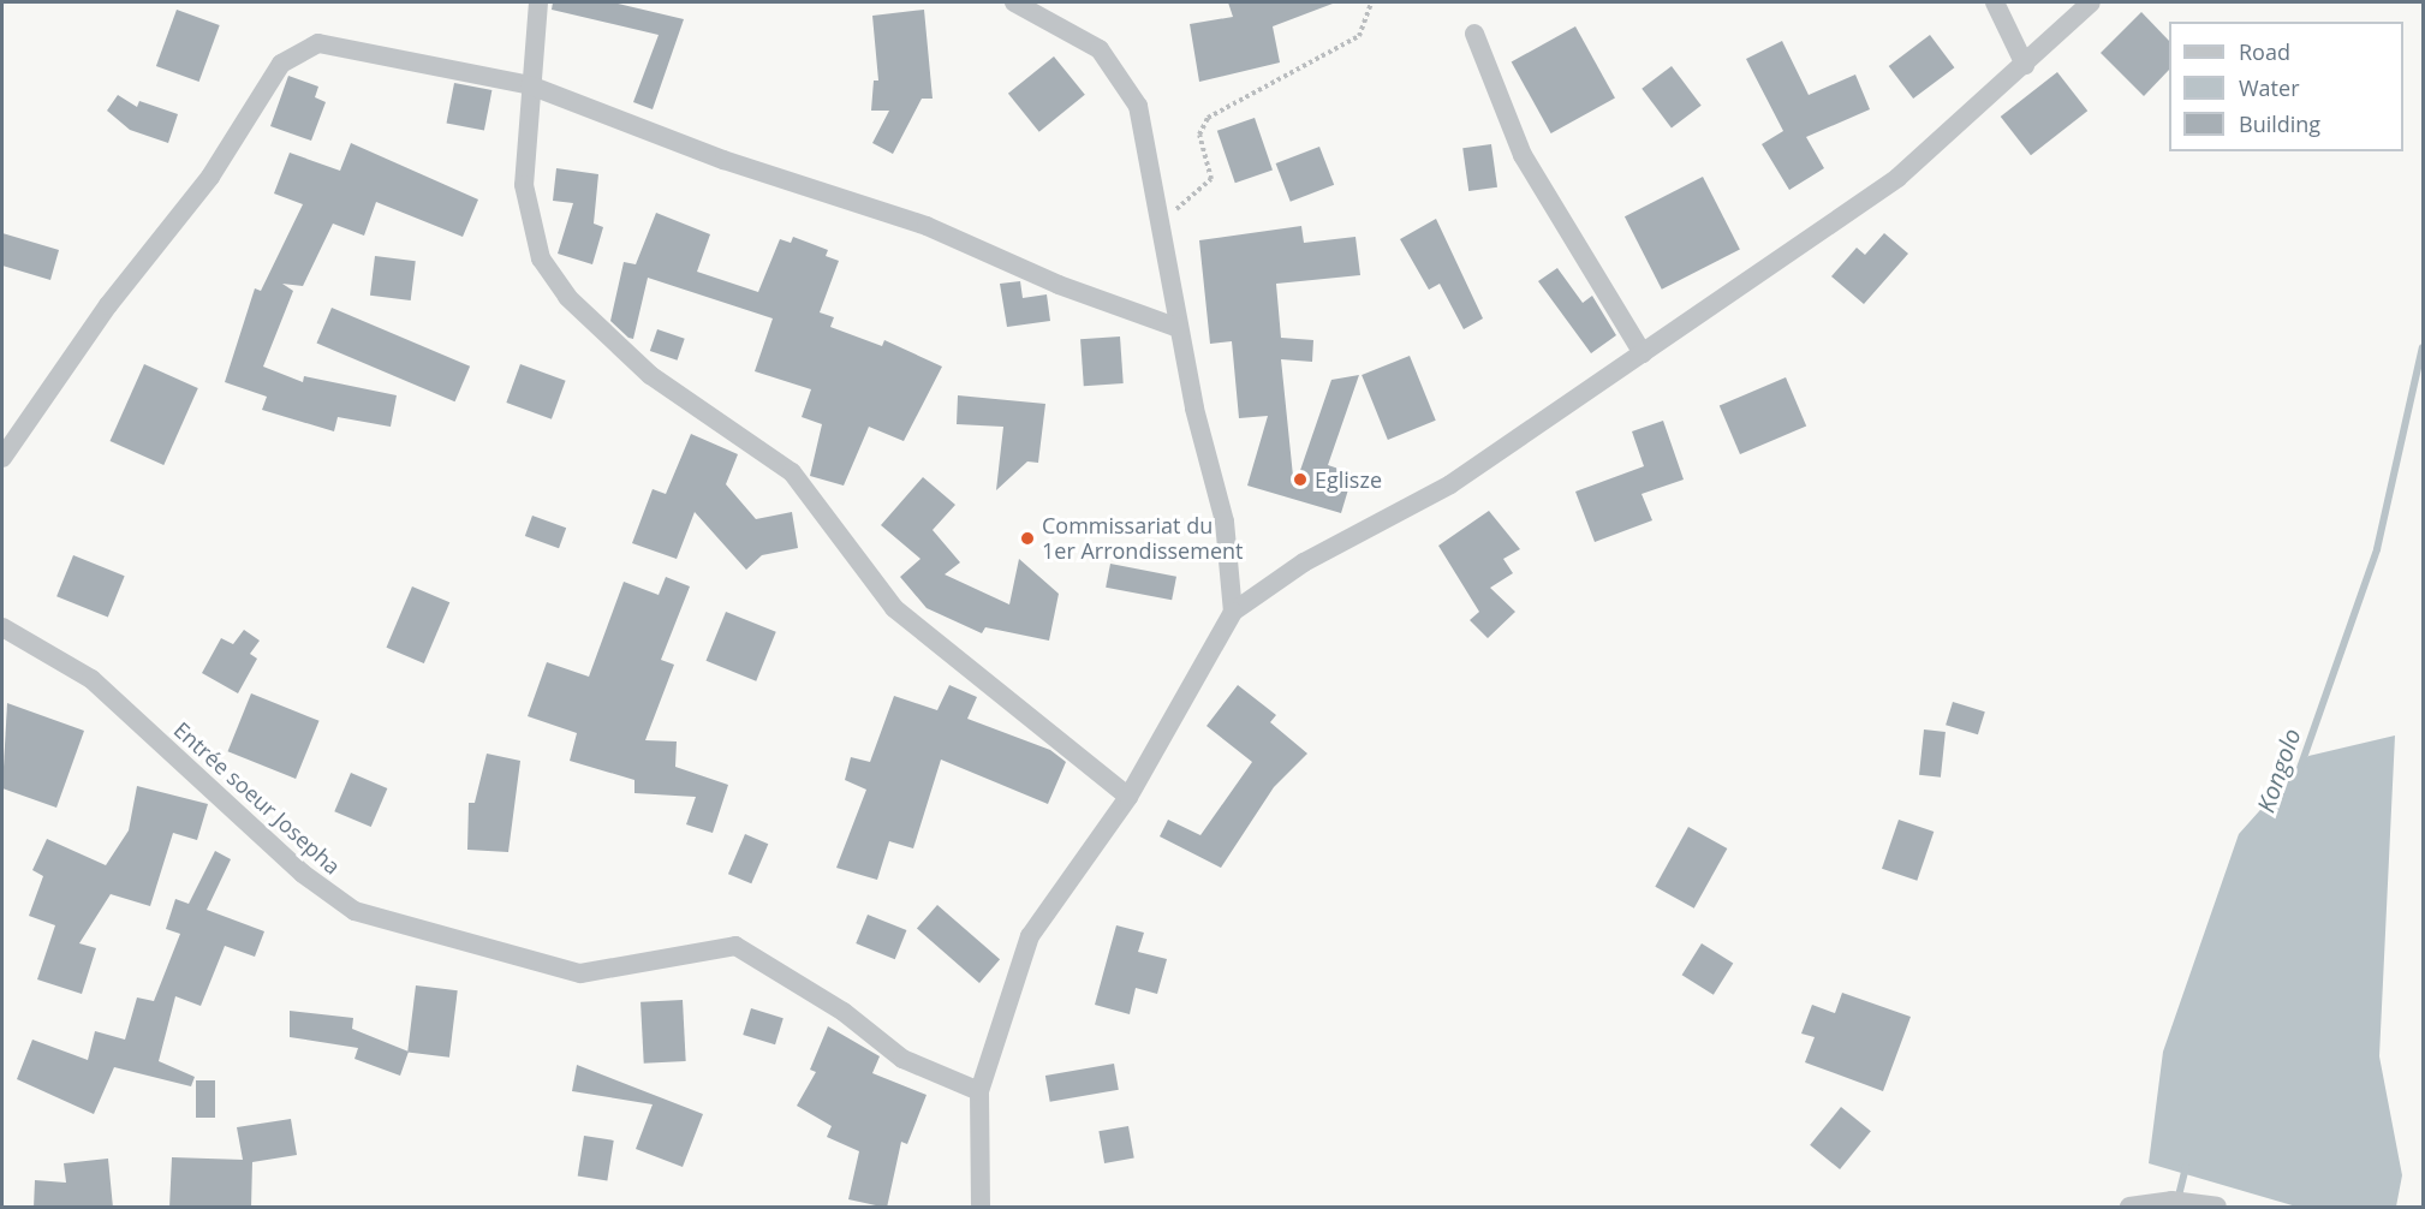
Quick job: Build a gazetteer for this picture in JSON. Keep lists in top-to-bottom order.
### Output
{
  "streets": {
    "street": ["Entrée soeur Josepha"]
  },
  "water": ["Kongolo"],
  "places": ["Eglisze", "Commissariat du 1er Arrondissement"],
  "legend": ["Road", "Water", "Building"]
}
